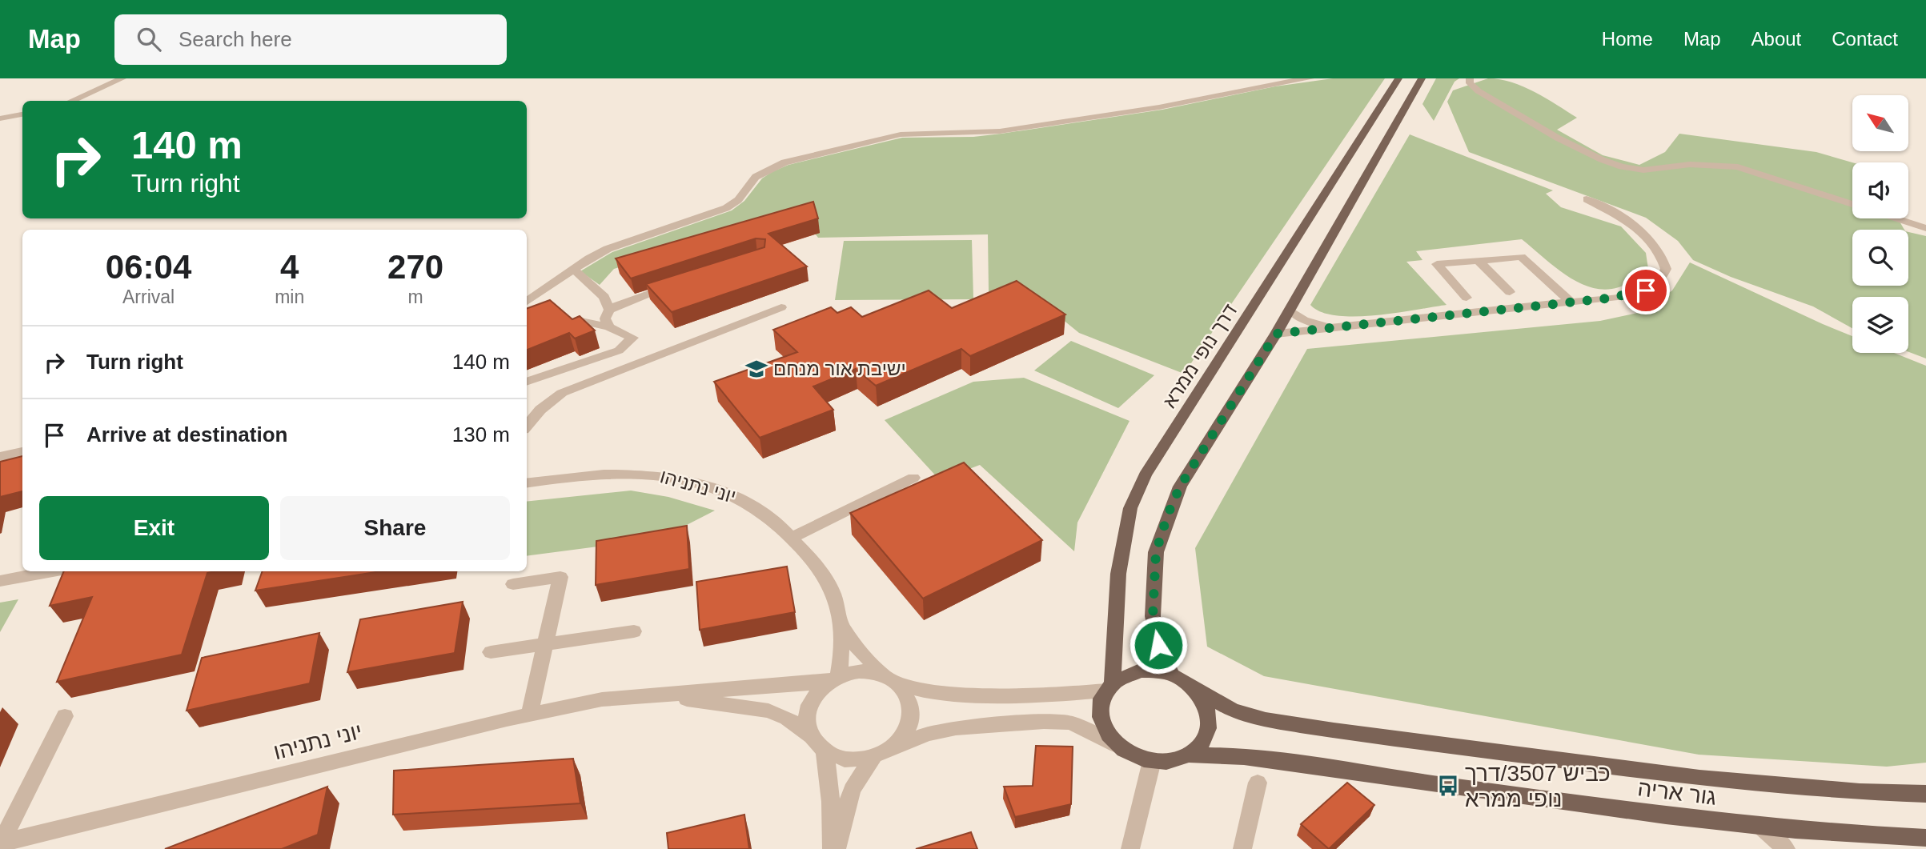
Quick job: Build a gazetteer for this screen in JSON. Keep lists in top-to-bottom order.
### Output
{
  "streets": {
    "main road": ["דרך נופי ממרא", "גור אריה"],
    "street": ["יוני נתניהו"]
  },
  "crossings": [
    ["דרך נופי ממרא", "גור אריה"]
  ],
  "places": {
    "school or university": ["ישיבת אור מנחם"],
    "bus stop": ["כביש 3507/דרך נופי ממרא"]
  },
  "north": "top left",
  "page": {
    "header": "Map",
    "search": "Search here",
    "nav": [
      "Home",
      "Map",
      "About",
      "Contact"
    ],
    "turn": ["140 m", "Turn right"],
    "eta": [
      "06:04",
      "Arrival",
      "4",
      "min",
      "270",
      "m"
    ],
    "list": [
      {
        "name": "Turn right",
        "value": "140 m"
      },
      {
        "name": "Arrive at destination",
        "value": "130 m"
      }
    ],
    "buttons": ["Exit", "Share"]
  }
}
